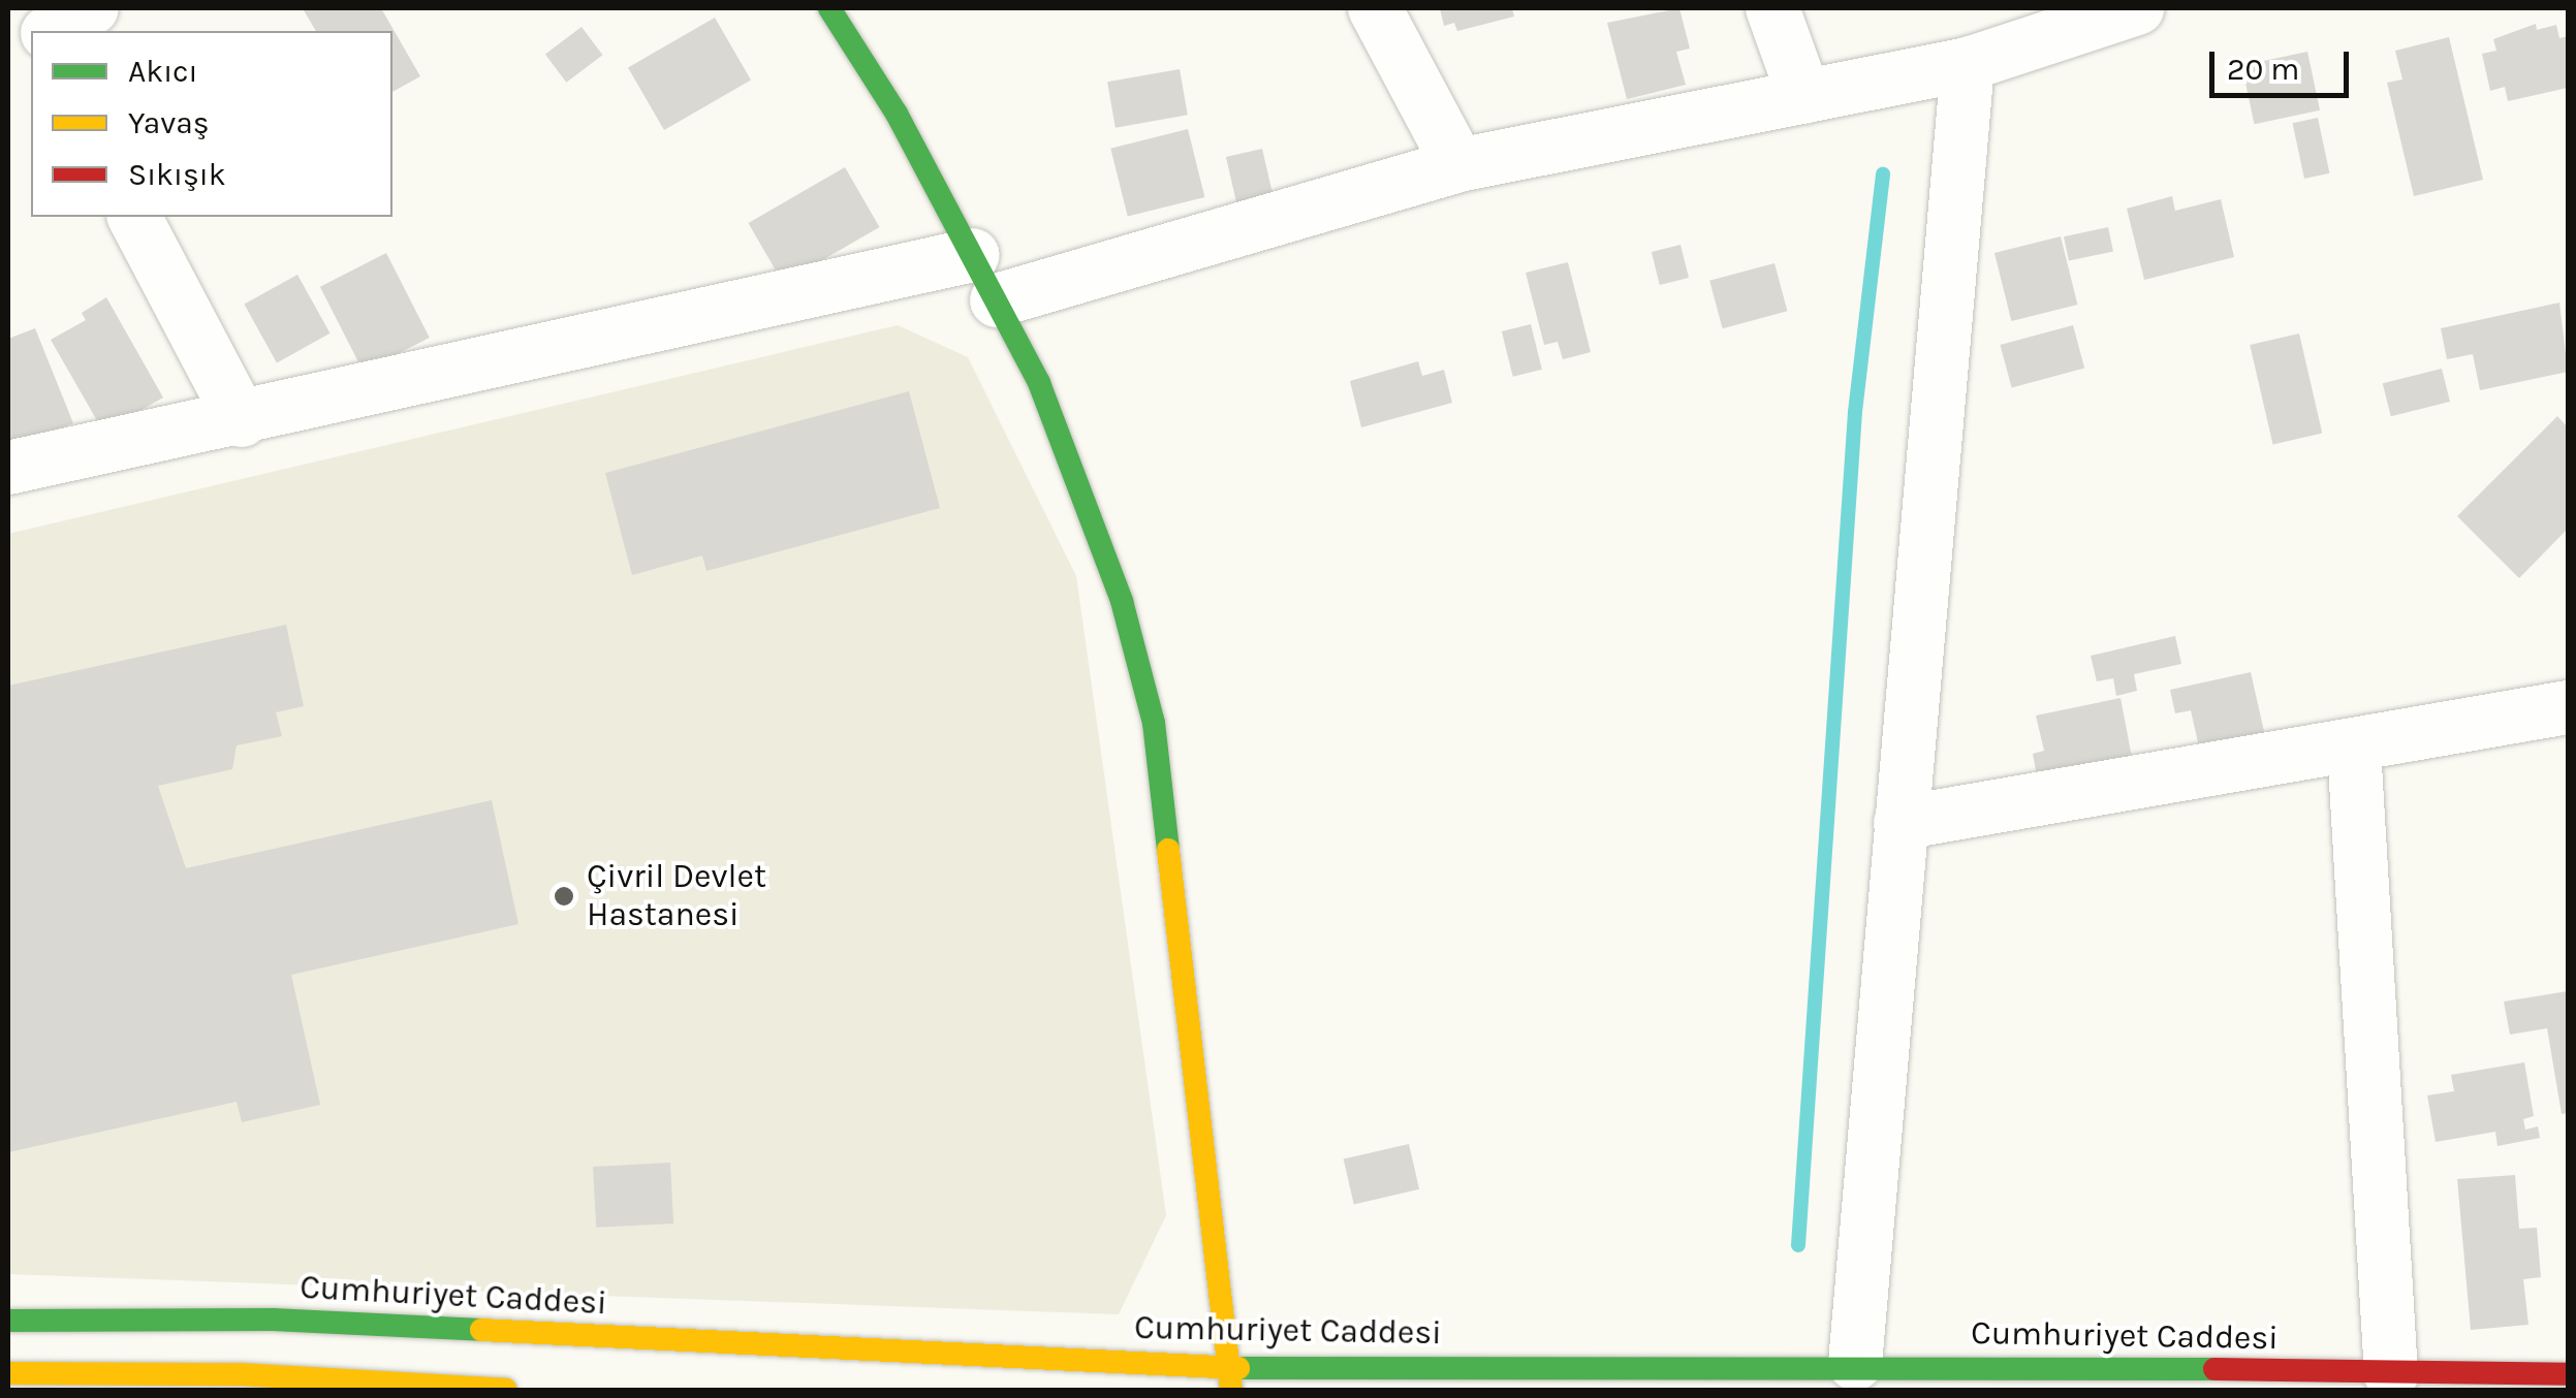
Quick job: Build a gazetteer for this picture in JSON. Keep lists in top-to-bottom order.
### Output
{
  "streets": {
    "main road": ["Cumhuriyet Caddesi"]
  },
  "places": ["Çivril Devlet Hastanesi"],
  "legend": ["Akıcı", "Yavaş", "Sıkışık"],
  "scale_bar": "20 m"
}
